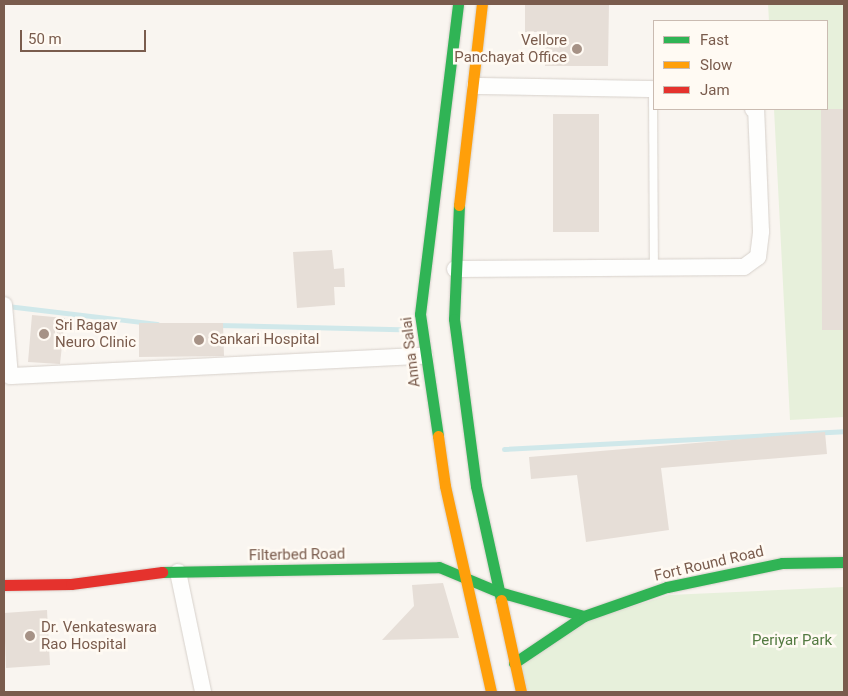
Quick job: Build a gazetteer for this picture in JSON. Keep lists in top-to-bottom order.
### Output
{
  "streets": {
    "main road": ["Anna Salai", "Filterbed Road", "Fort Round Road"]
  },
  "crossings": [
    ["Anna Salai", "Filterbed Road"],
    ["Filterbed Road", "Fort Round Road"]
  ],
  "parks": ["Periyar Park"],
  "places": [
    "Vellore Panchayat Office",
    "Sri Ragav Neuro Clinic",
    "Sankari Hospital",
    "Dr. Venkateswara Rao Hospital"
  ],
  "legend": ["Fast", "Slow", "Jam"],
  "scale_bar": "50 m"
}
